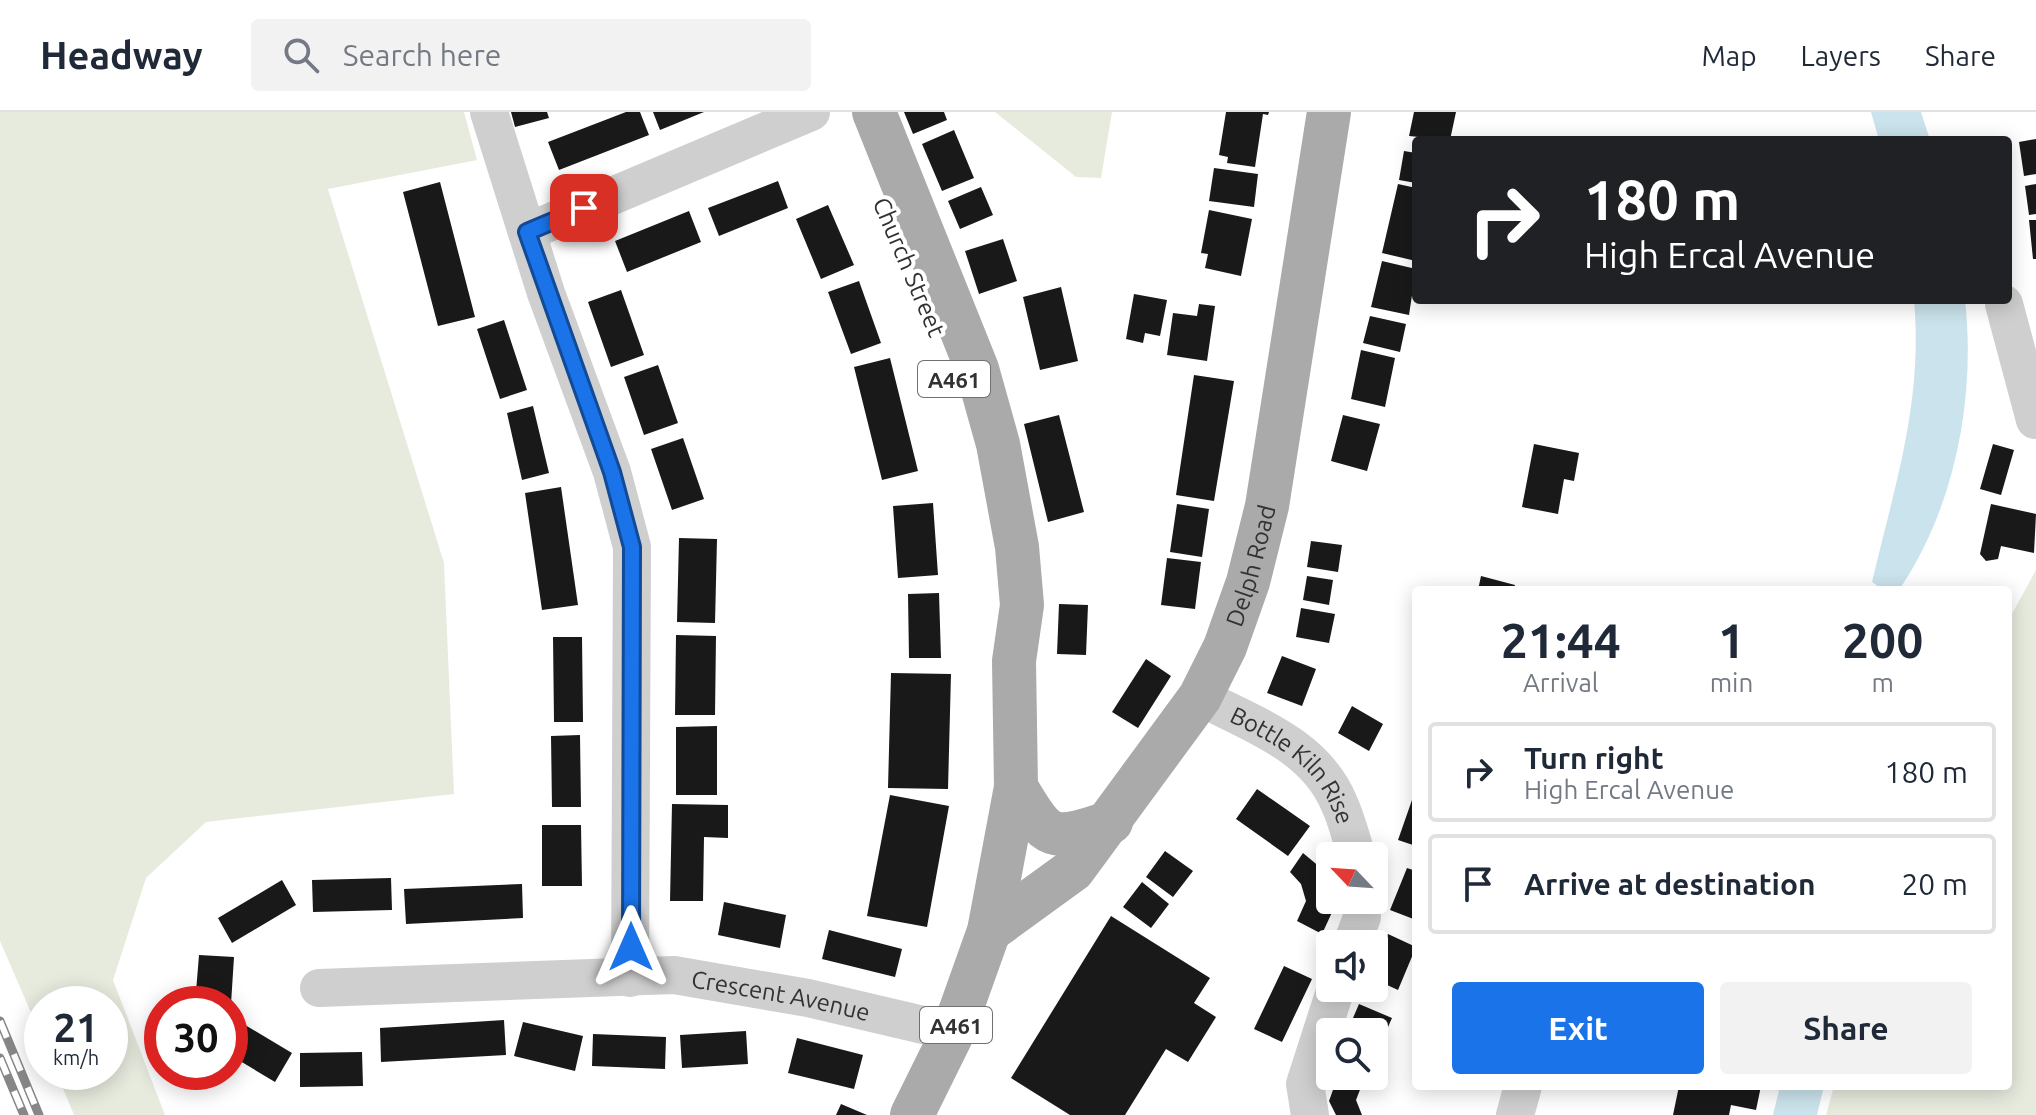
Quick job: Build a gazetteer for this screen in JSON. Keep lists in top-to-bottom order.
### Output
{
  "streets": {
    "main road": ["Church Street", "A461", "Delph Road"],
    "street": ["Bottle Kiln Rise", "Crescent Avenue"]
  },
  "crossings": [
    ["Church Street", "A461"],
    ["Church Street", "Delph Road"],
    ["A461", "Delph Road"],
    ["A461", "Crescent Avenue"],
    ["Delph Road", "Bottle Kiln Rise"]
  ],
  "north": "top left",
  "page": {
    "header": "Headway",
    "search": "Search here",
    "nav": ["Map", "Layers", "Share"],
    "turn": ["180 m", "High Ercal Avenue"],
    "eta": [
      "21:44",
      "Arrival",
      "1",
      "min",
      "200",
      "m"
    ],
    "list": [
      {
        "name": "Turn right",
        "note": "High Ercal Avenue",
        "value": "180 m"
      },
      {
        "name": "Arrive at destination",
        "value": "20 m"
      }
    ],
    "buttons": ["Exit", "Share"],
    "speed": "21 km/h",
    "limit": "30"
  }
}
